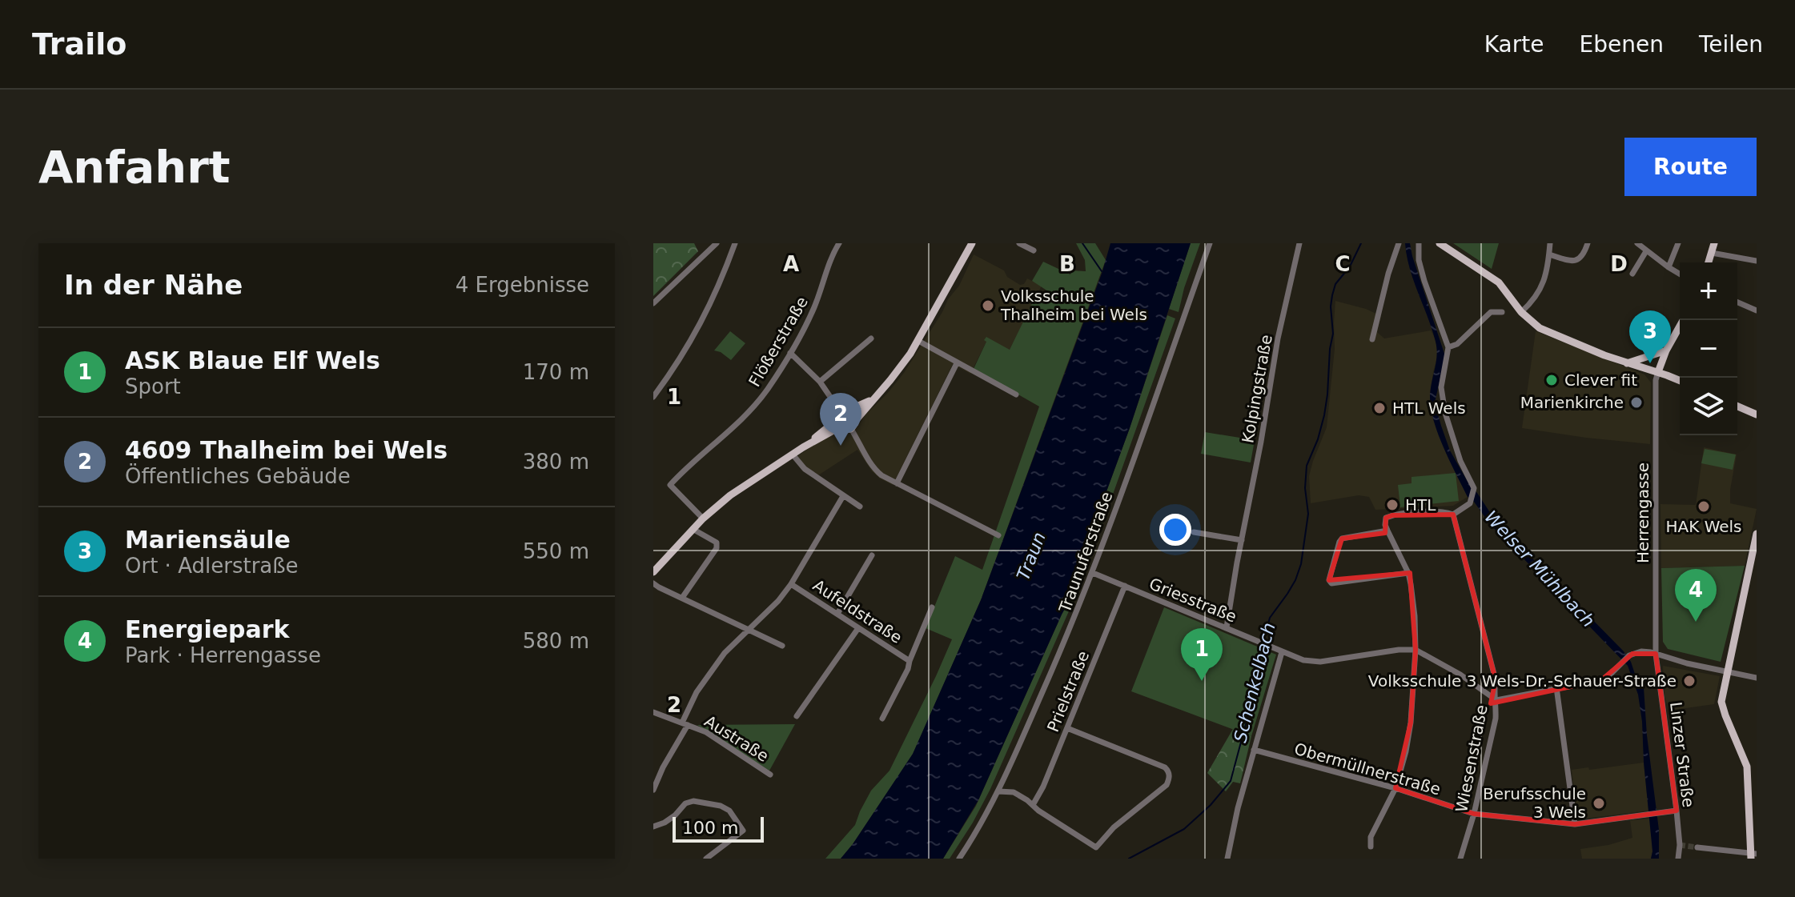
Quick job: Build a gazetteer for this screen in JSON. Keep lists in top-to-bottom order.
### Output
{
  "streets": {
    "street": [
      "Flößerstraße",
      "Kolpingstraße",
      "Herrengasse",
      "Traunuferstraße",
      "Griesstraße",
      "Aufeldstraße",
      "Prielstraße",
      "Austraße",
      "Linzer Straße",
      "Wiesenstraße",
      "Obermüllnerstraße"
    ]
  },
  "crossings": [
    ["Kolpingstraße", "Griesstraße"],
    ["Herrengasse", "Linzer Straße"],
    ["Traunuferstraße", "Griesstraße"],
    ["Griesstraße", "Prielstraße"],
    ["Linzer Straße", "Obermüllnerstraße"],
    ["Wiesenstraße", "Obermüllnerstraße"]
  ],
  "water": ["Traun", "Welser Mühlbach", "Schenkelbach"],
  "places": [
    "Volksschule Thalheim bei Wels",
    "Clever fit",
    "Marienkirche",
    "HTL Wels",
    "HTL",
    "HAK Wels",
    "Volksschule 3 Wels-Dr.-Schauer-Straße",
    "Berufsschule 3 Wels"
  ],
  "scale_bar": "100 m",
  "page": {
    "header": "Trailo",
    "nav": ["Karte", "Ebenen", "Teilen"],
    "buttons": "Route",
    "title": "Anfahrt",
    "heading": ["In der Nähe", "4 Ergebnisse"],
    "map_buttons": ["+", "−"],
    "pins": [
      "3",
      "2",
      "4",
      "1"
    ],
    "list": [
      {
        "mark": "1",
        "name": "ASK Blaue Elf Wels",
        "note": "Sport",
        "value": "170 m"
      },
      {
        "mark": "2",
        "name": "4609 Thalheim bei Wels",
        "note": "Öffentliches Gebäude",
        "value": "380 m"
      },
      {
        "mark": "3",
        "name": "Mariensäule",
        "note": "Ort · Adlerstraße",
        "value": "550 m"
      },
      {
        "mark": "4",
        "name": "Energiepark",
        "note": "Park · Herrengasse",
        "value": "580 m"
      }
    ],
    "scale": "100 m"
  },
  "grid": {
    "columns": [
      "A",
      "B",
      "C",
      "D"
    ],
    "rows": ["1", "2"]
  }
}
